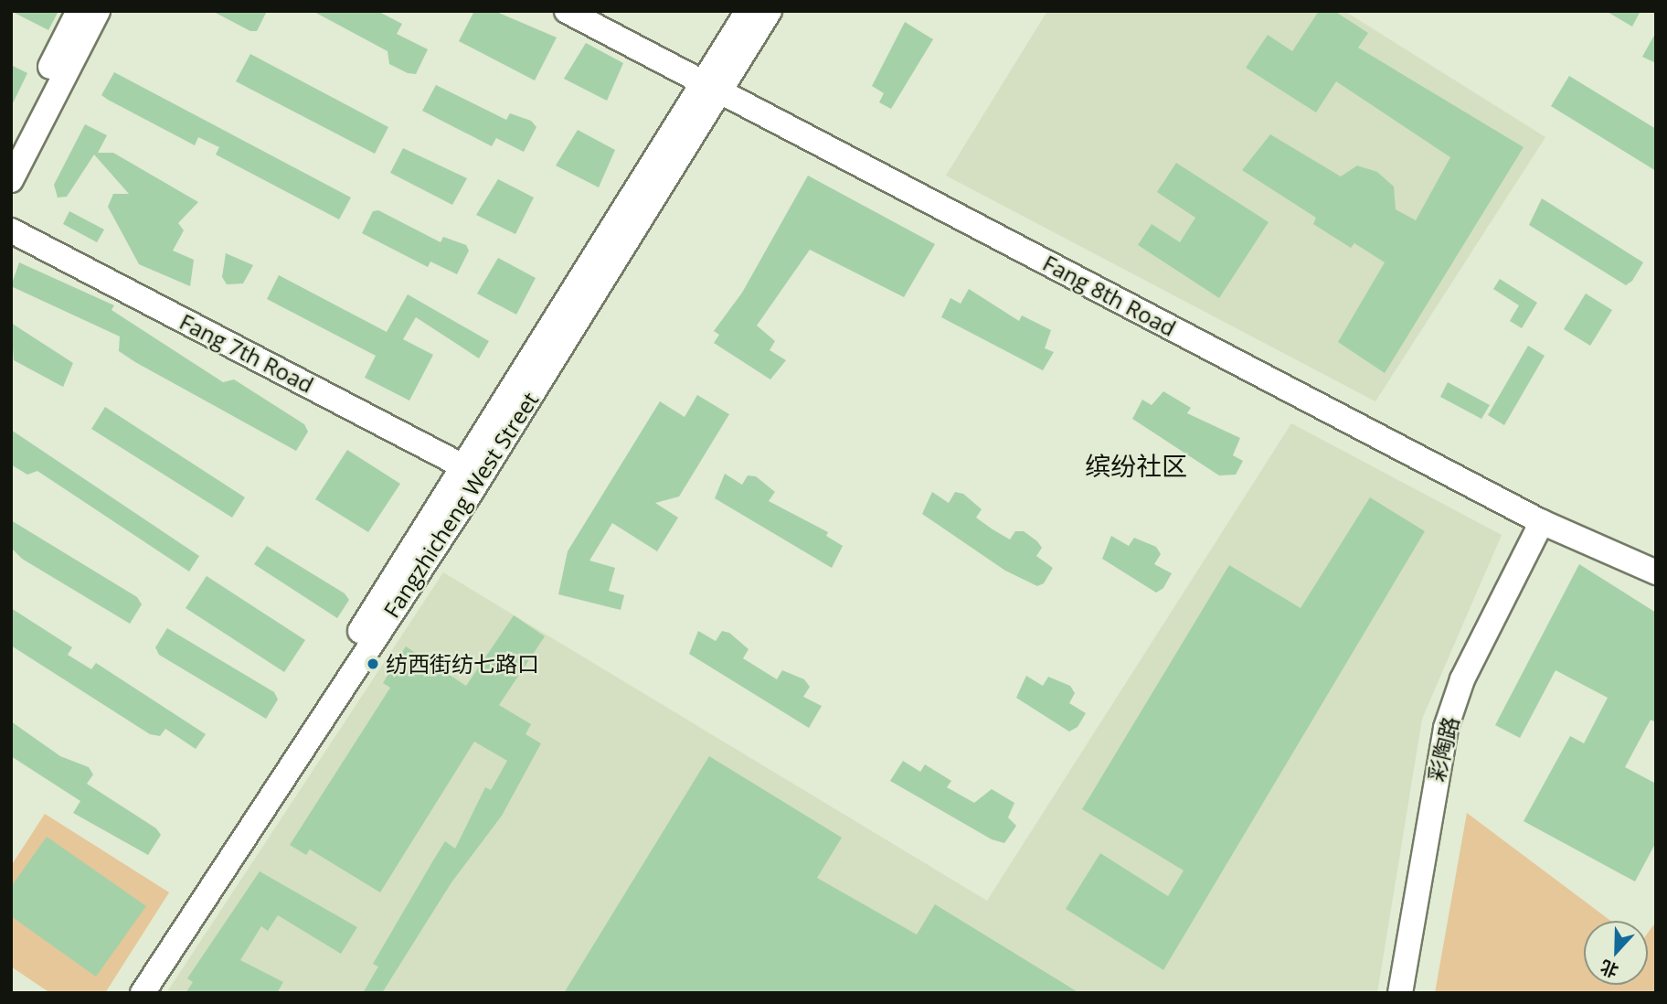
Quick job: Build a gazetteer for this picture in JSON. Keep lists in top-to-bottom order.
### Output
{
  "streets": {
    "street": [
      "Fang 8th Road",
      "Fang 7th Road",
      "Fangzhicheng West Street",
      "彩陶路"
    ]
  },
  "crossings": [
    ["Fang 8th Road", "Fangzhicheng West Street"],
    ["Fang 8th Road", "彩陶路"],
    ["Fang 7th Road", "Fangzhicheng West Street"]
  ],
  "districts": ["缤纷社区"],
  "places": ["纺西街纺七路口"],
  "north": "bottom"
}
